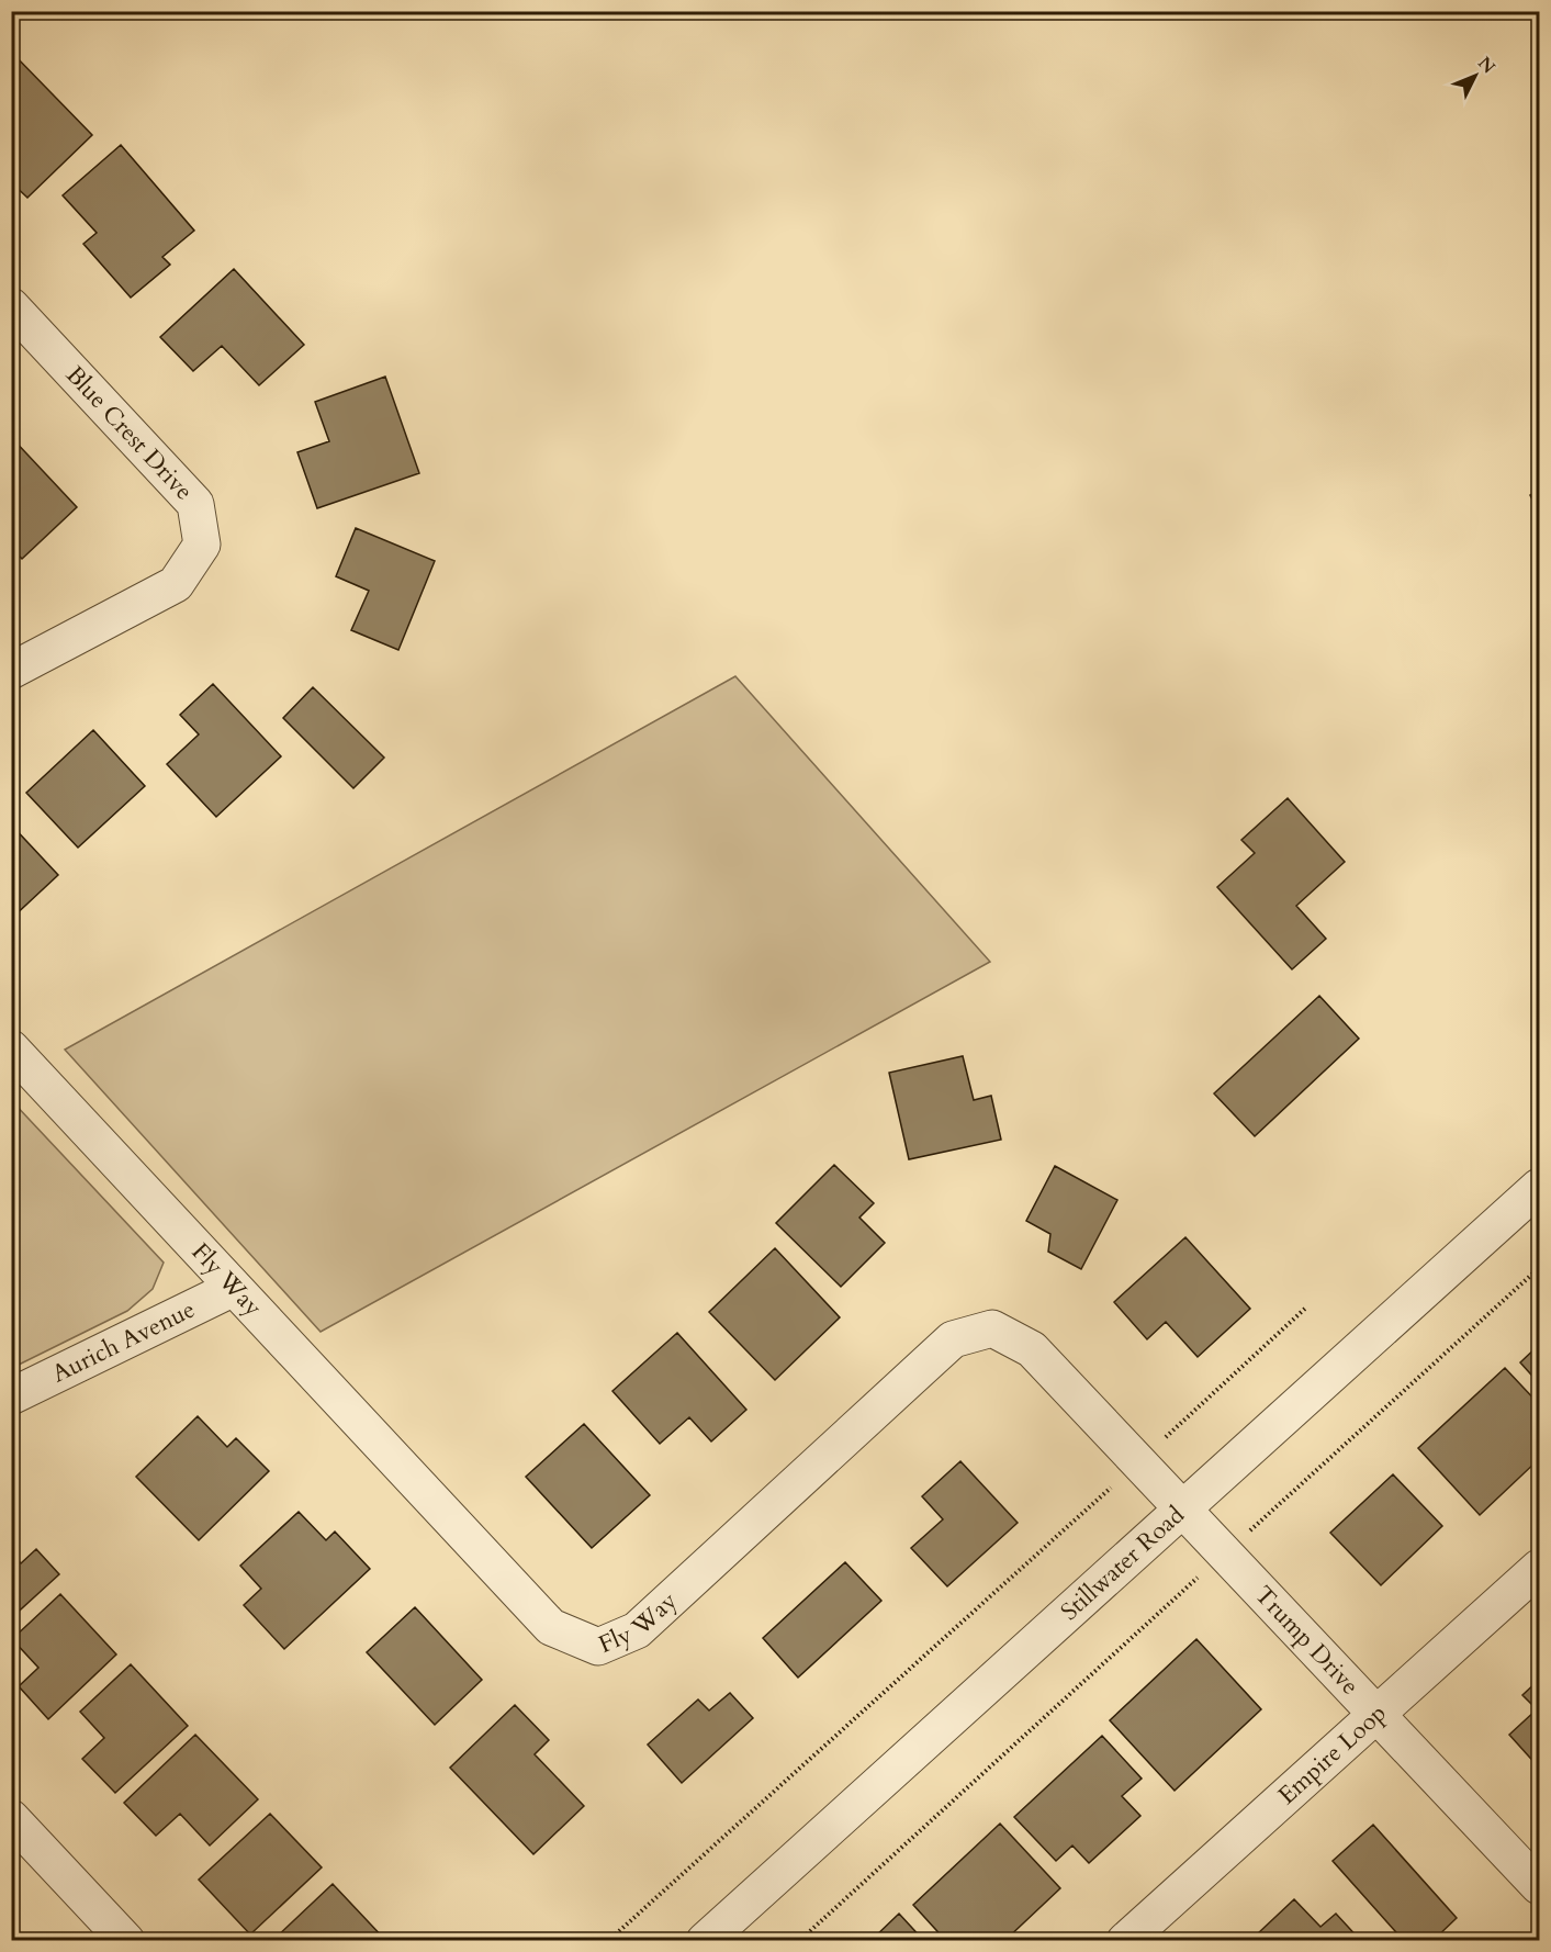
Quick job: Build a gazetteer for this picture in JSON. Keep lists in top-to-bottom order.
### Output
{
  "streets": {
    "street": [
      "Blue Crest Drive",
      "Fly Way",
      "Aurich Avenue",
      "Stillwater Road",
      "Trump Drive",
      "Empire Loop"
    ]
  },
  "crossings": [
    ["Fly Way", "Aurich Avenue"],
    ["Fly Way", "Stillwater Road"],
    ["Fly Way", "Trump Drive"],
    ["Stillwater Road", "Trump Drive"],
    ["Trump Drive", "Empire Loop"]
  ],
  "north": "top right"
}
